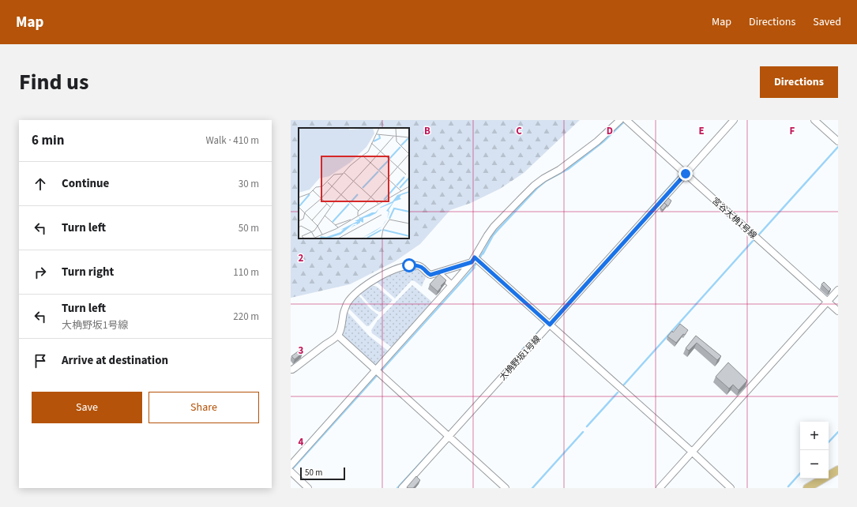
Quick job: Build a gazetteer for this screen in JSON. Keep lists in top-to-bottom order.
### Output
{
  "streets": {
    "street": ["宮谷大桷1号線", "大桷野坂1号線"]
  },
  "crossings": [
    ["宮谷大桷1号線", "大桷野坂1号線"]
  ],
  "scale_bar": "50 m",
  "page": {
    "header": "Map",
    "nav": ["Map", "Directions", "Saved"],
    "title": "Find us",
    "buttons": [
      "Directions",
      ["Save", "Share"]
    ],
    "heading": ["6 min", "Walk · 410 m"],
    "list": [
      ["Continue", "30 m"],
      ["Turn left", "50 m"],
      ["Turn right", "110 m"],
      ["Turn left", "大桷野坂1号線", "220 m"],
      "Arrive at destination"
    ],
    "map_buttons": ["+", "−"],
    "scale": "50 m"
  },
  "grid": {
    "columns": [
      "B",
      "C",
      "D",
      "E",
      "F"
    ],
    "rows": ["2", "3", "4"]
  }
}
